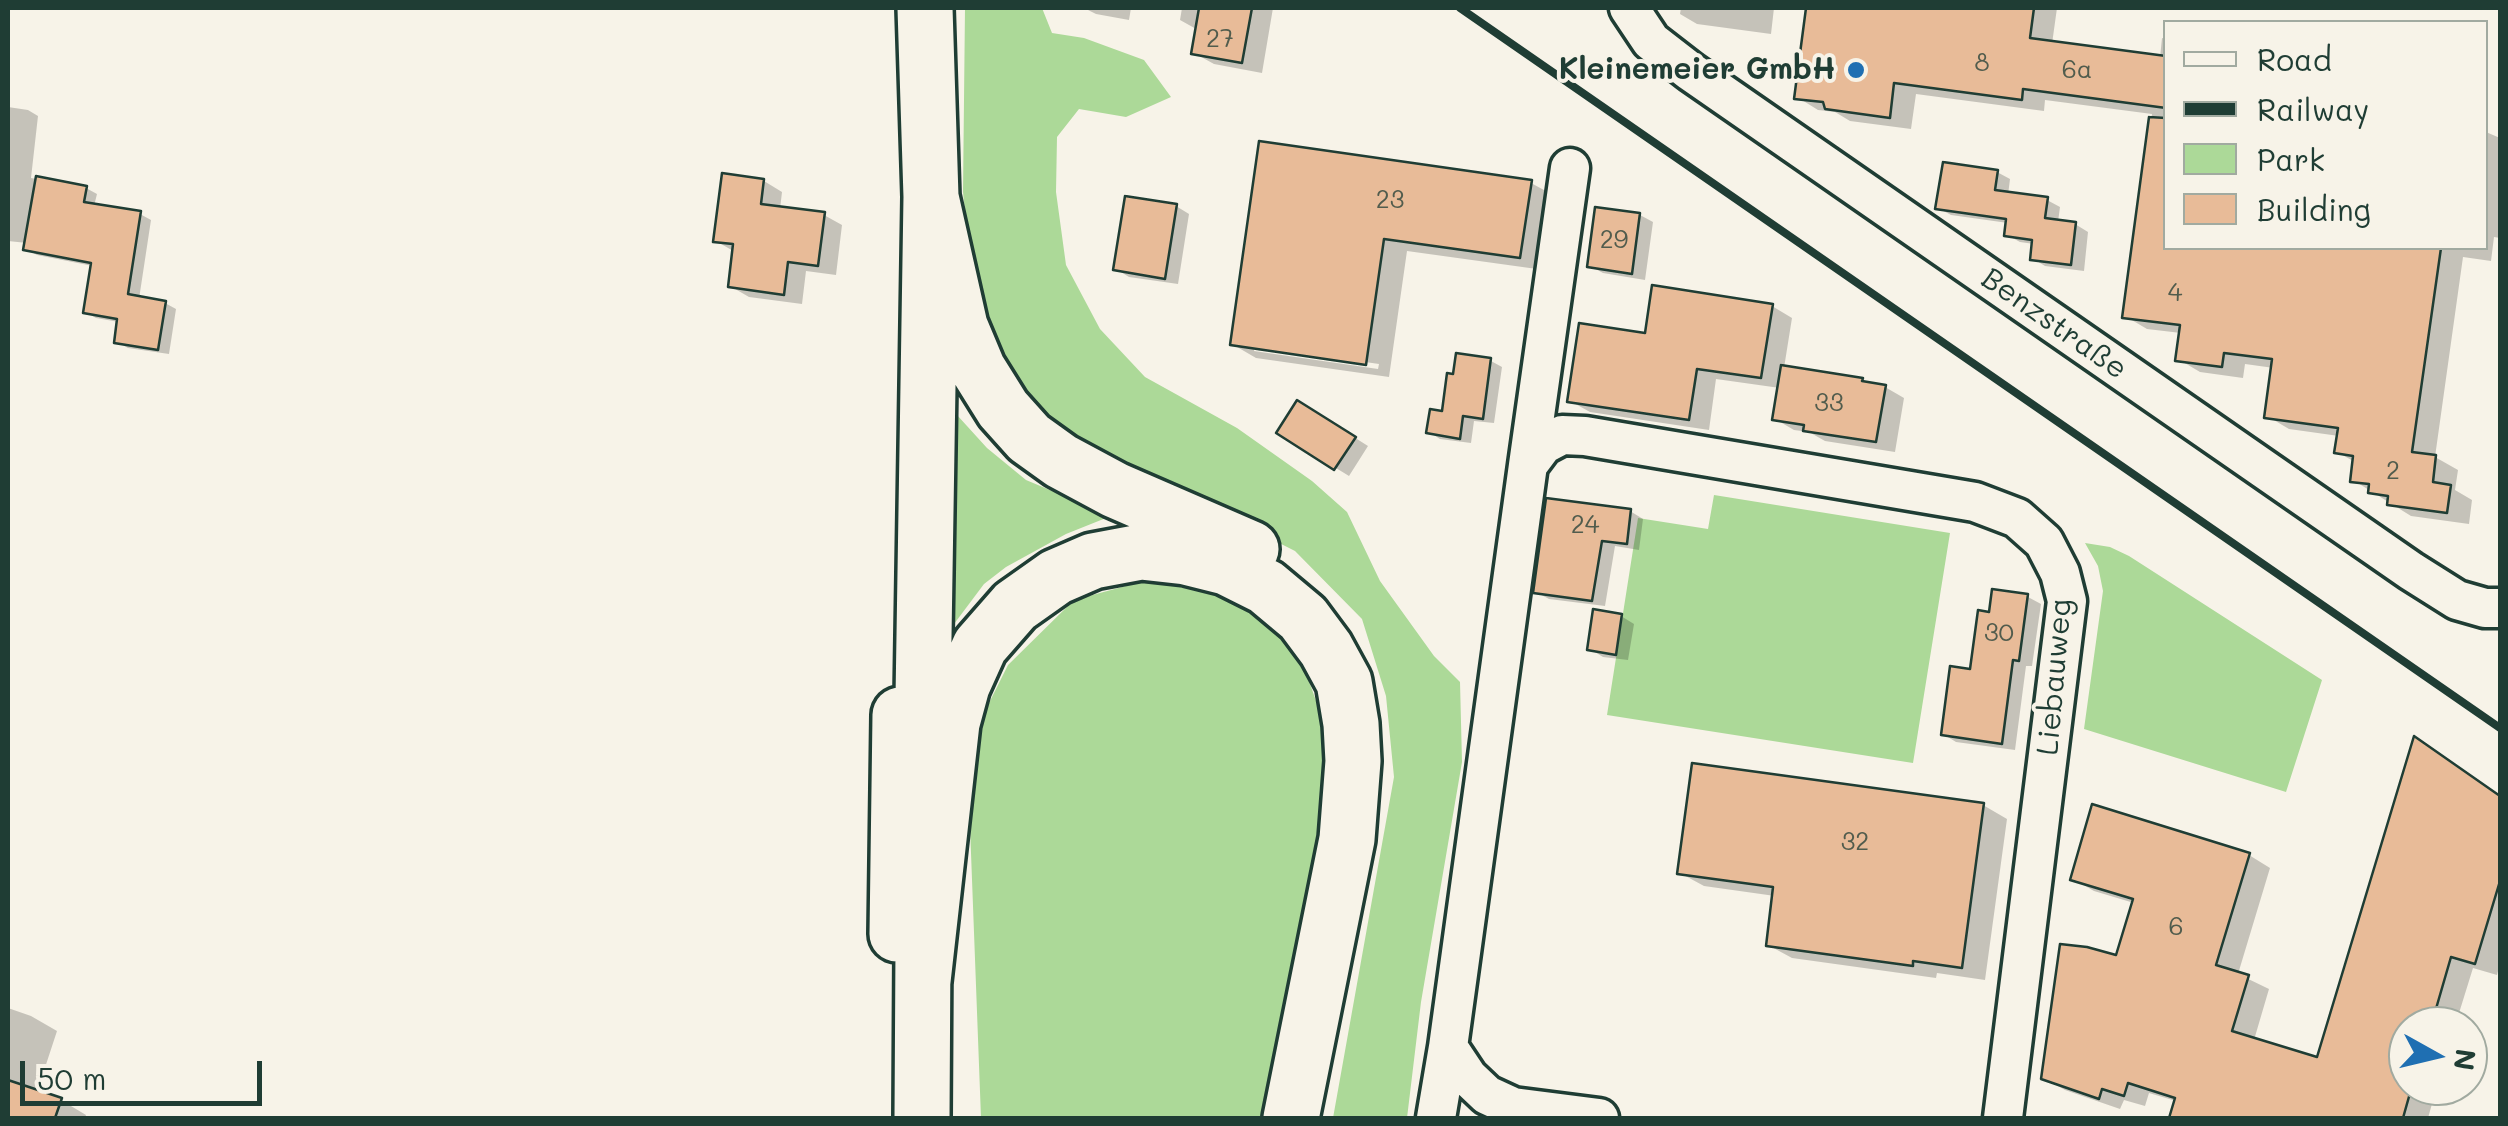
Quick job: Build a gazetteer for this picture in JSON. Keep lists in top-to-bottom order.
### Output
{
  "streets": {
    "street": ["Benzstraße", "Liebauweg"]
  },
  "places": ["Kleinemeier GmbH"],
  "house_numbers": [
    "27",
    "8",
    "6a",
    "23",
    "29",
    "4",
    "33",
    "2",
    "24",
    "30",
    "32",
    "6"
  ],
  "legend": [
    "Road",
    "Railway",
    "Park",
    "Building"
  ],
  "scale_bar": "50 m",
  "north": "right"
}
